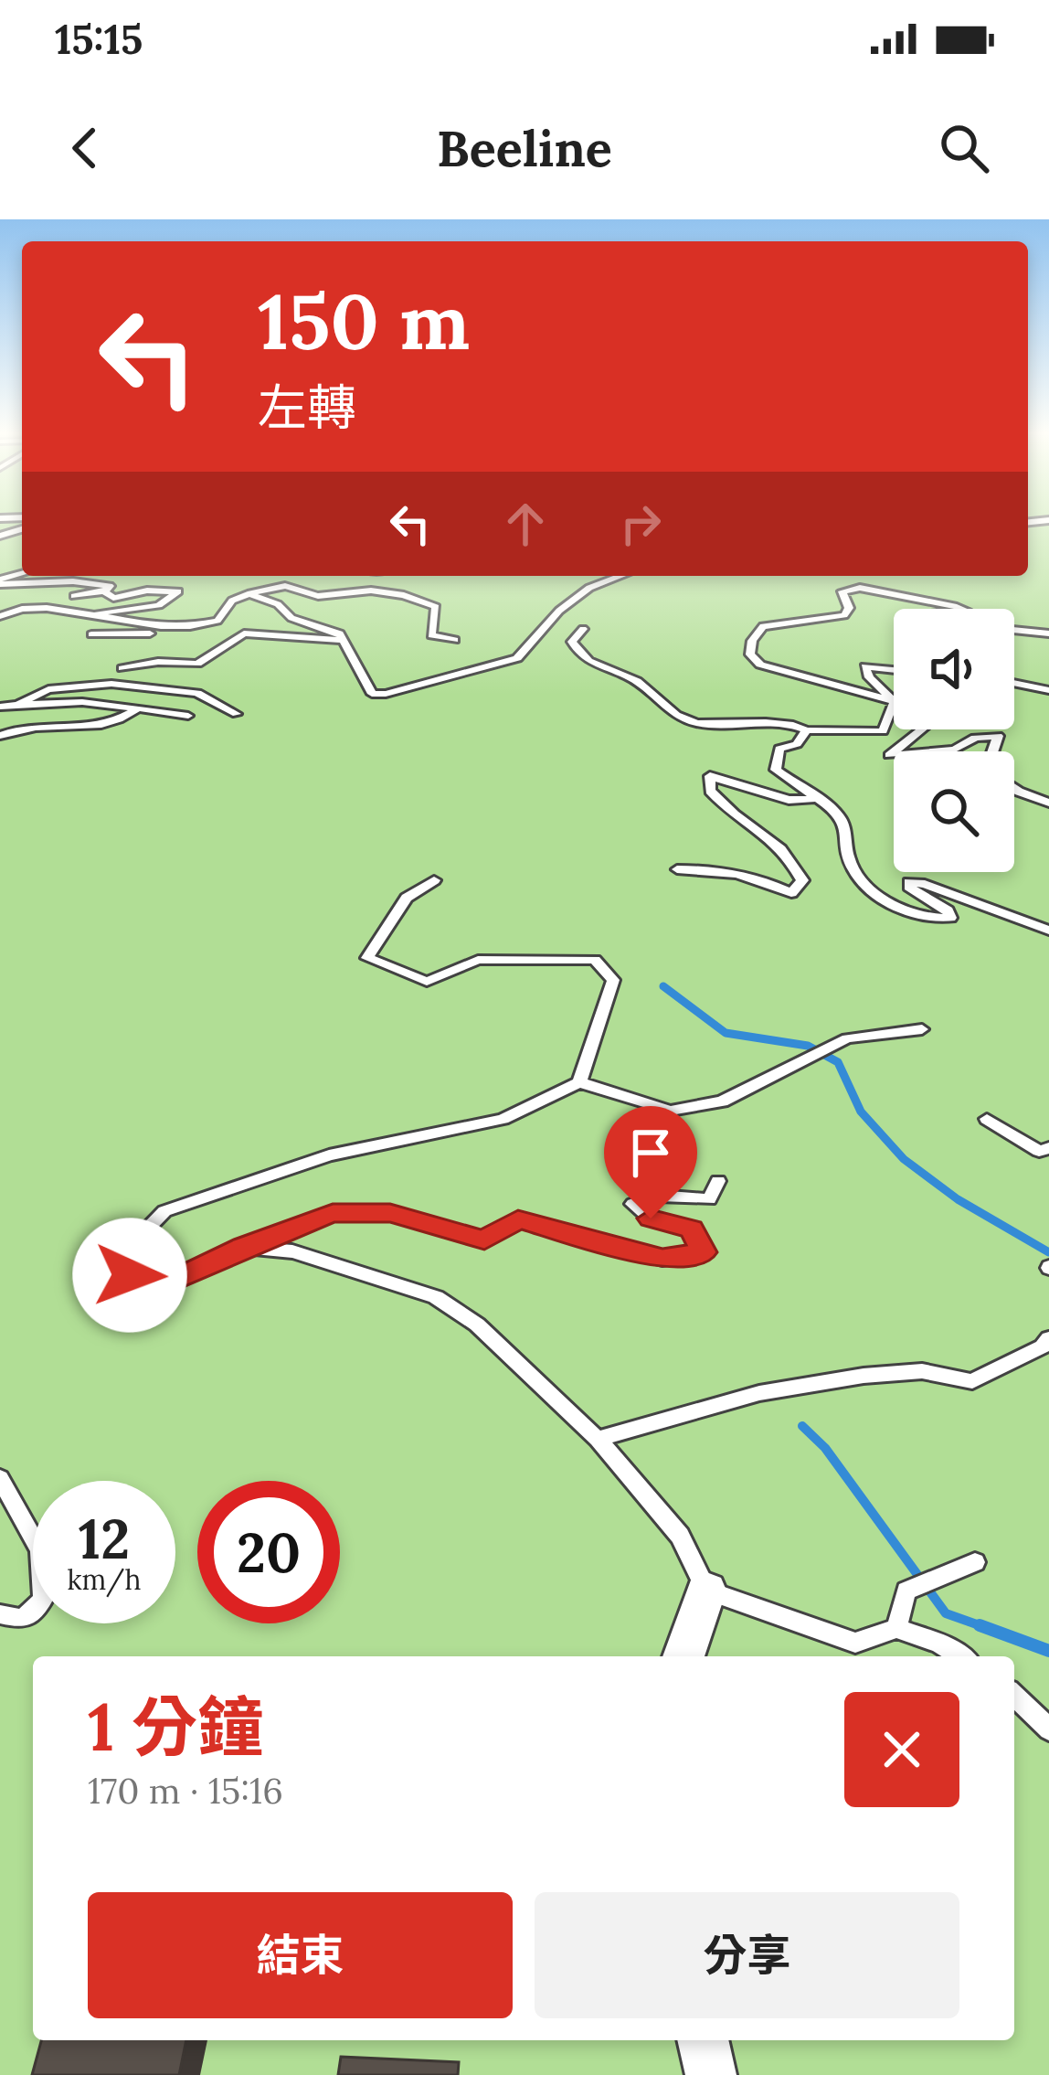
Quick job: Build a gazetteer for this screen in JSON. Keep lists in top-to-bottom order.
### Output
{
  "page": {
    "status": "15:15",
    "header": "Beeline",
    "turn": ["150 m", "左轉"],
    "speed": "12 km/h",
    "limit": "20",
    "heading": ["1 分鐘", "170 m · 15:16"],
    "buttons": ["結束", "分享"]
  }
}
